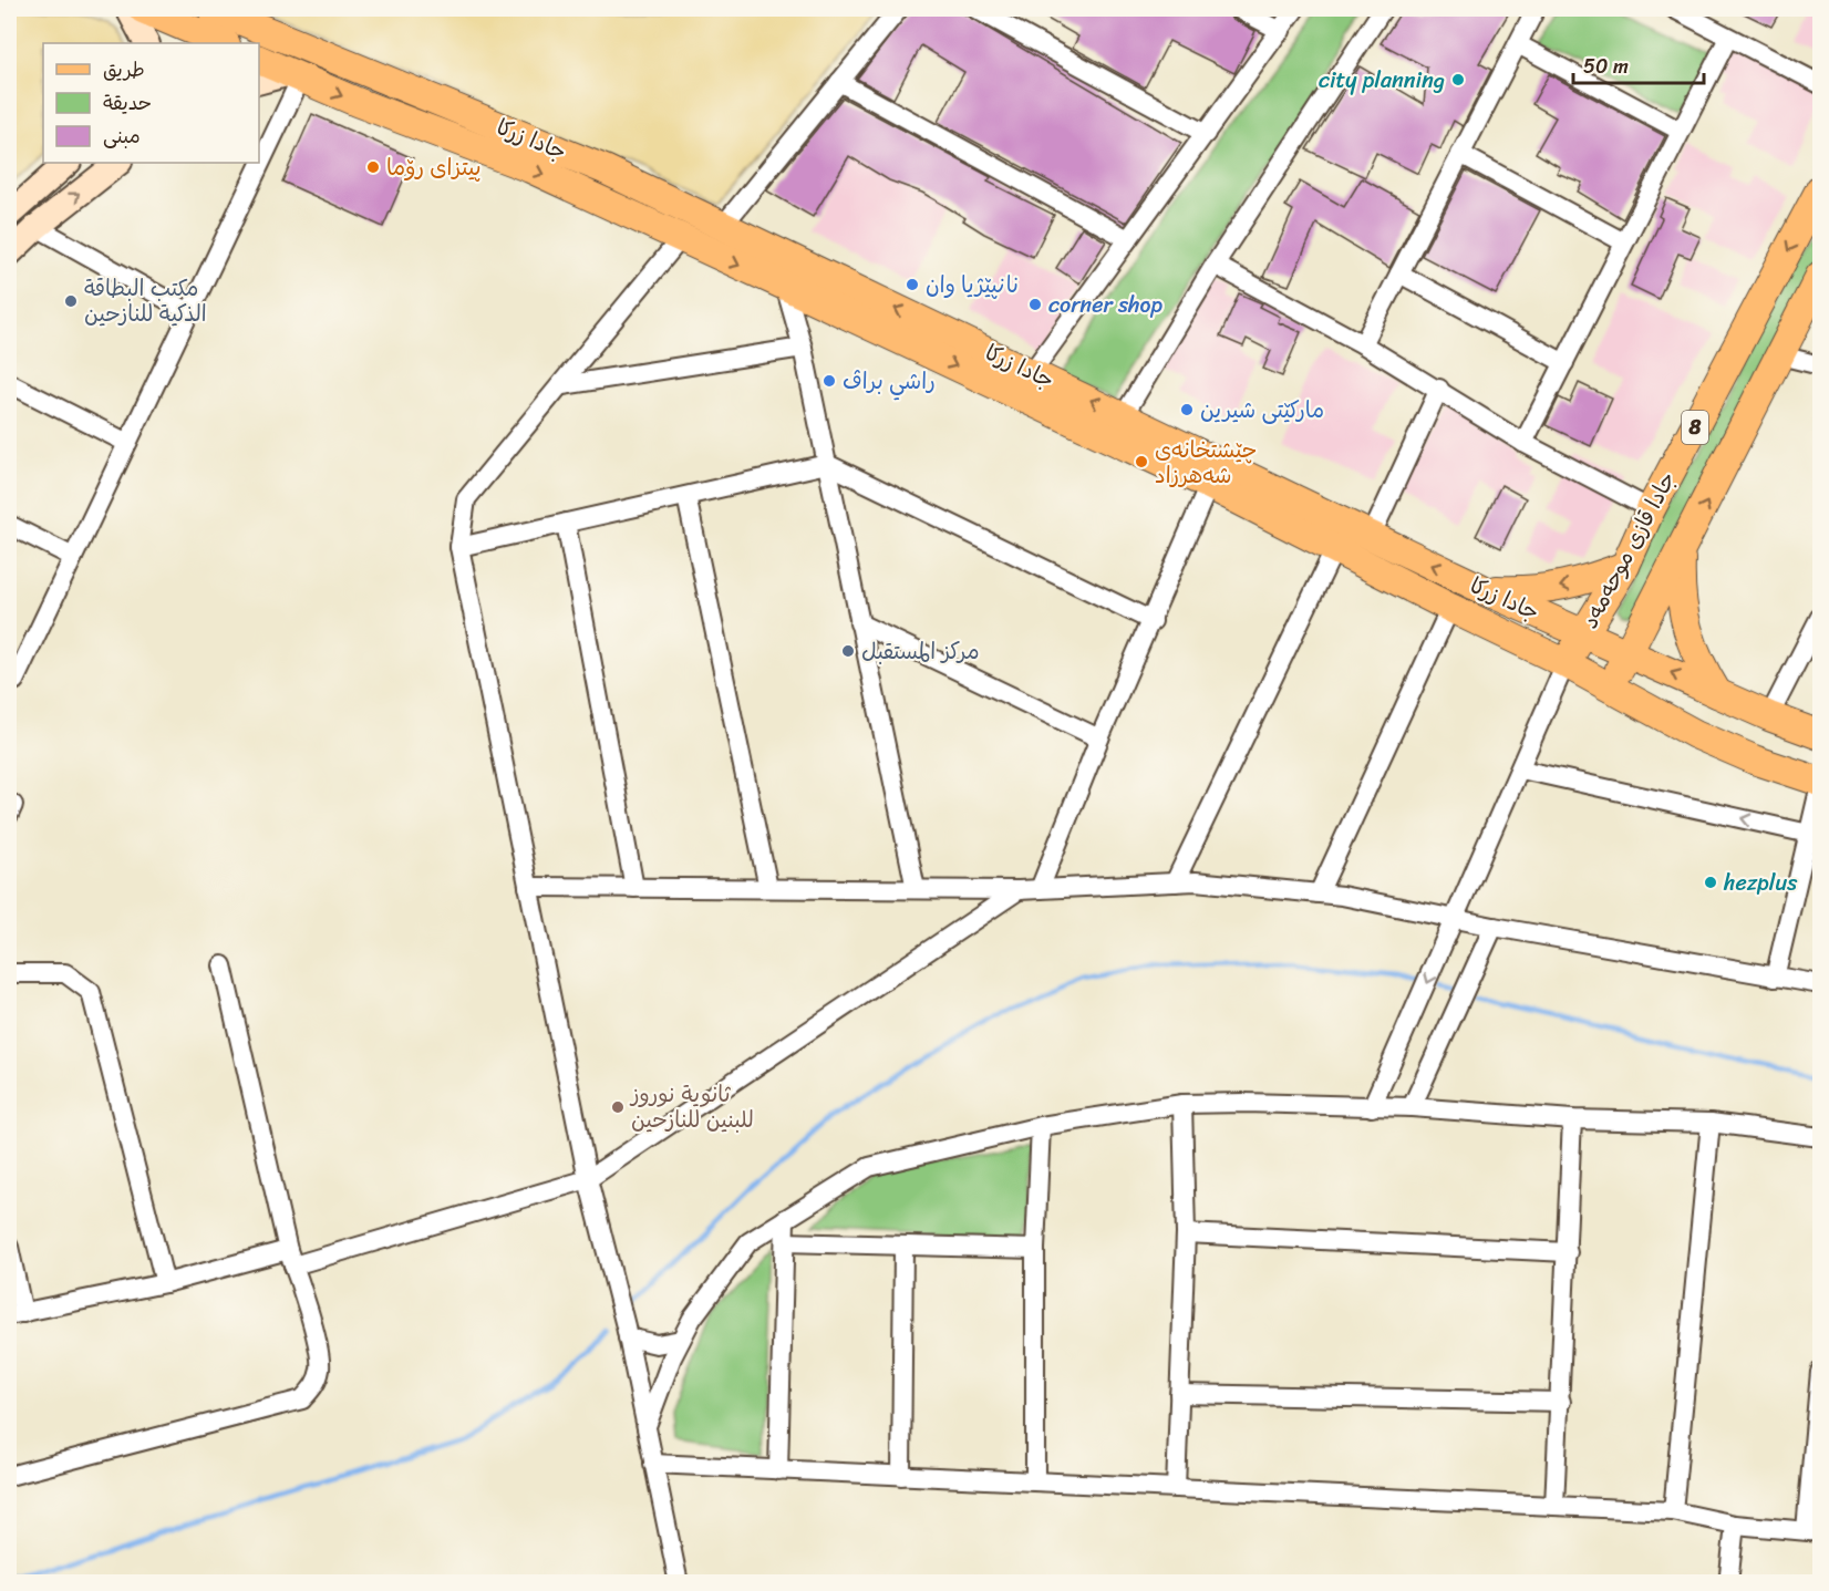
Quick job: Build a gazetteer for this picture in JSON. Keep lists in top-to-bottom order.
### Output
{
  "streets": {
    "main road": ["جادا زرکا", "8", "جادا قازی موحەمەد"]
  },
  "crossings": [
    ["جادا زرکا", "8"],
    ["جادا زرکا", "جادا قازی موحەمەد"]
  ],
  "places": [
    "city planning",
    "پیتزای رۆما",
    "نانپێژیا وان",
    "مكتب البطاقة الذكية للنازحين",
    "corner shop",
    "راشي براڤ",
    "مارکێتی شیرین",
    "چێشتخانەی شەهرزاد",
    "مركز المستقبل",
    "hezplus",
    "ثانوية نوروز للبنين للنازحين"
  ],
  "legend": ["طريق", "حديقة", "مبنى"],
  "scale_bar": "50 m"
}
